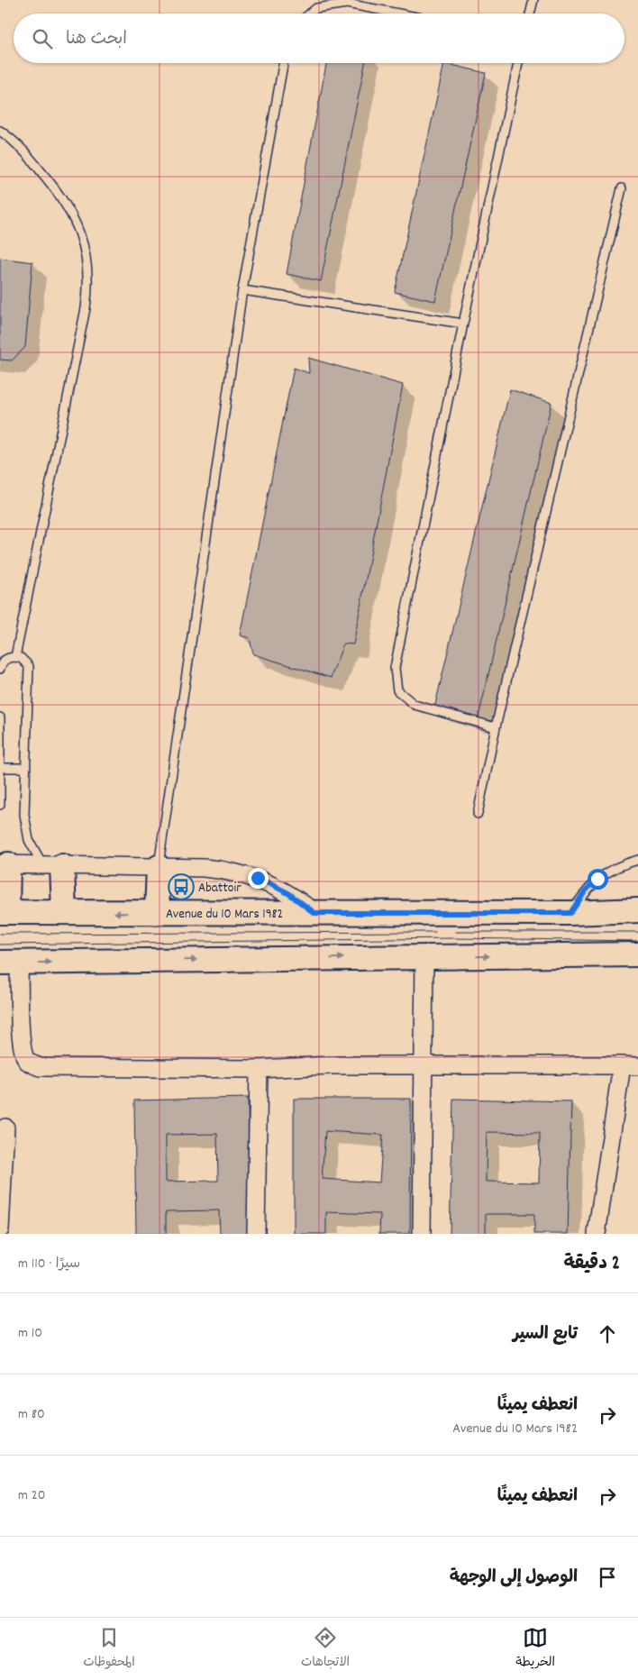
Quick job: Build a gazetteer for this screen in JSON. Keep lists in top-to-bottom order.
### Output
{
  "streets": {
    "main road": ["Avenue du 10 Mars 1982"]
  },
  "places": {
    "bus stop": ["Abattoir"]
  },
  "page": {
    "search": "ابحث هنا",
    "heading": ["2 دقيقة", "سيرًا · 110 m"],
    "list": [
      ["تابع السير", "10 m"],
      ["انعطف يمينًا", "Avenue du 10 Mars 1982", "80 m"],
      ["انعطف يمينًا", "20 m"],
      "الوصول إلى الوجهة"
    ],
    "nav": ["الخريطة", "الاتجاهات", "المحفوظات"]
  }
}
